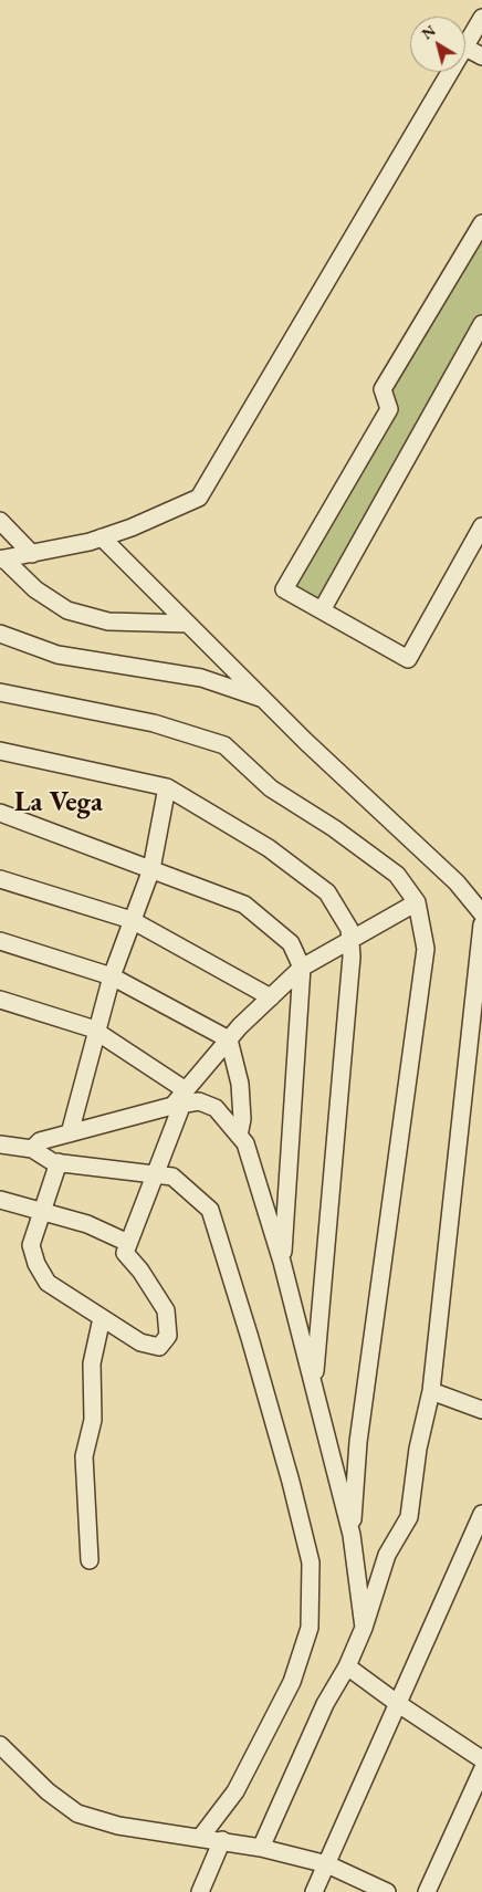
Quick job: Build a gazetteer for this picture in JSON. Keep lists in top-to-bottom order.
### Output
{
  "districts": ["La Vega"],
  "north": "top left"
}
